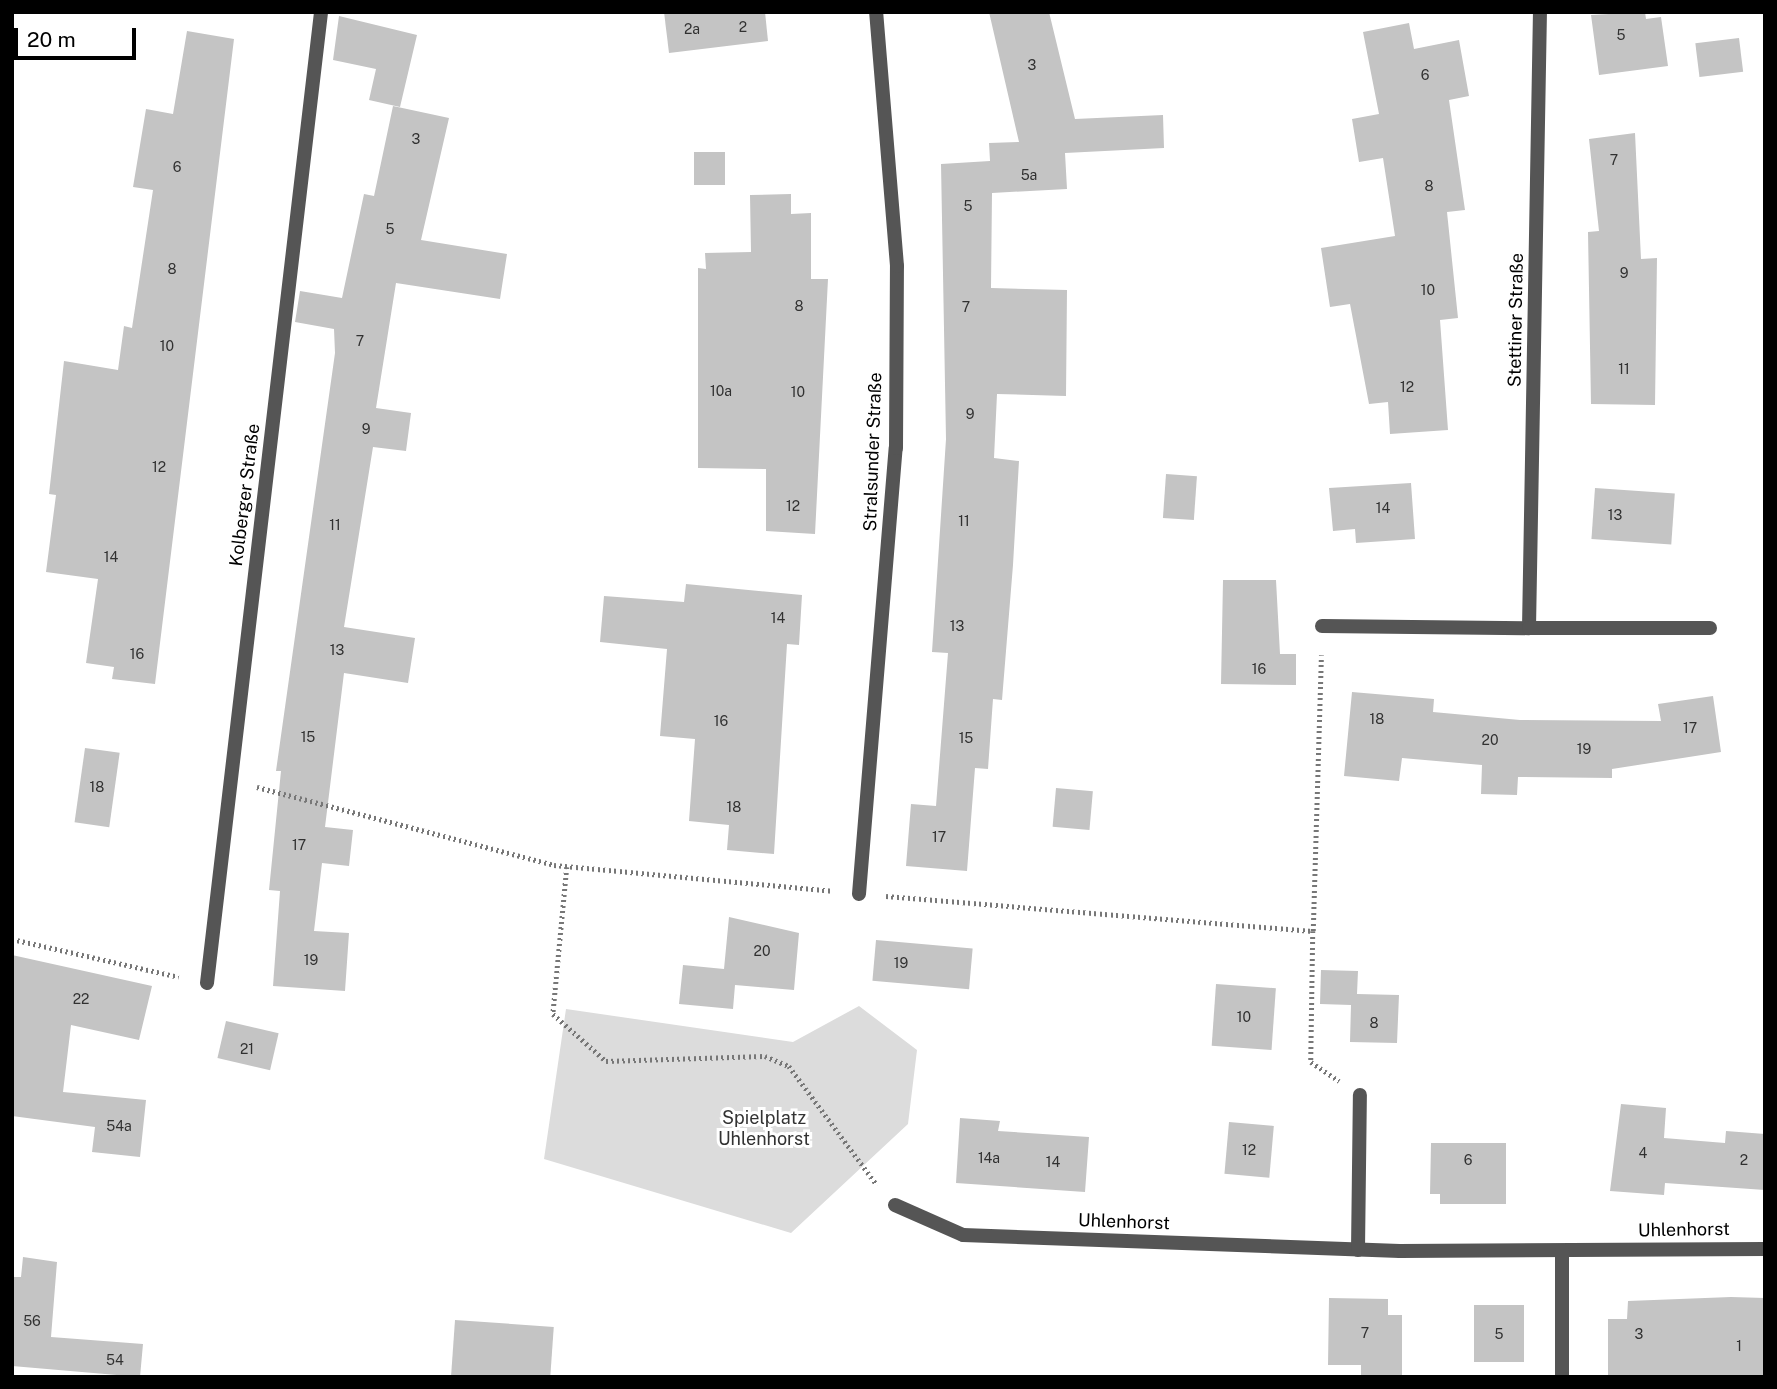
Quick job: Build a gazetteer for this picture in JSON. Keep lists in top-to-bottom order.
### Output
{
  "streets": {
    "street": [
      "Stettiner Straße",
      "Stralsunder Straße",
      "Kolberger Straße",
      "Uhlenhorst"
    ]
  },
  "parks": ["Spielplatz Uhlenhorst"],
  "house_numbers": [
    "2",
    "2a",
    "5",
    "3",
    "6",
    "3",
    "7",
    "6",
    "5a",
    "8",
    "5",
    "5",
    "8",
    "9",
    "10",
    "8",
    "7",
    "7",
    "10",
    "11",
    "12",
    "10a",
    "10",
    "9",
    "9",
    "12",
    "12",
    "14",
    "13",
    "11",
    "11",
    "14",
    "14",
    "13",
    "13",
    "16",
    "16",
    "18",
    "16",
    "17",
    "15",
    "15",
    "20",
    "19",
    "18",
    "18",
    "17",
    "17",
    "20",
    "19",
    "19",
    "22",
    "10",
    "8",
    "21",
    "54a",
    "12",
    "4",
    "14a",
    "6",
    "2",
    "14",
    "56",
    "7",
    "5",
    "3",
    "1",
    "54"
  ],
  "scale_bar": "20 m"
}
